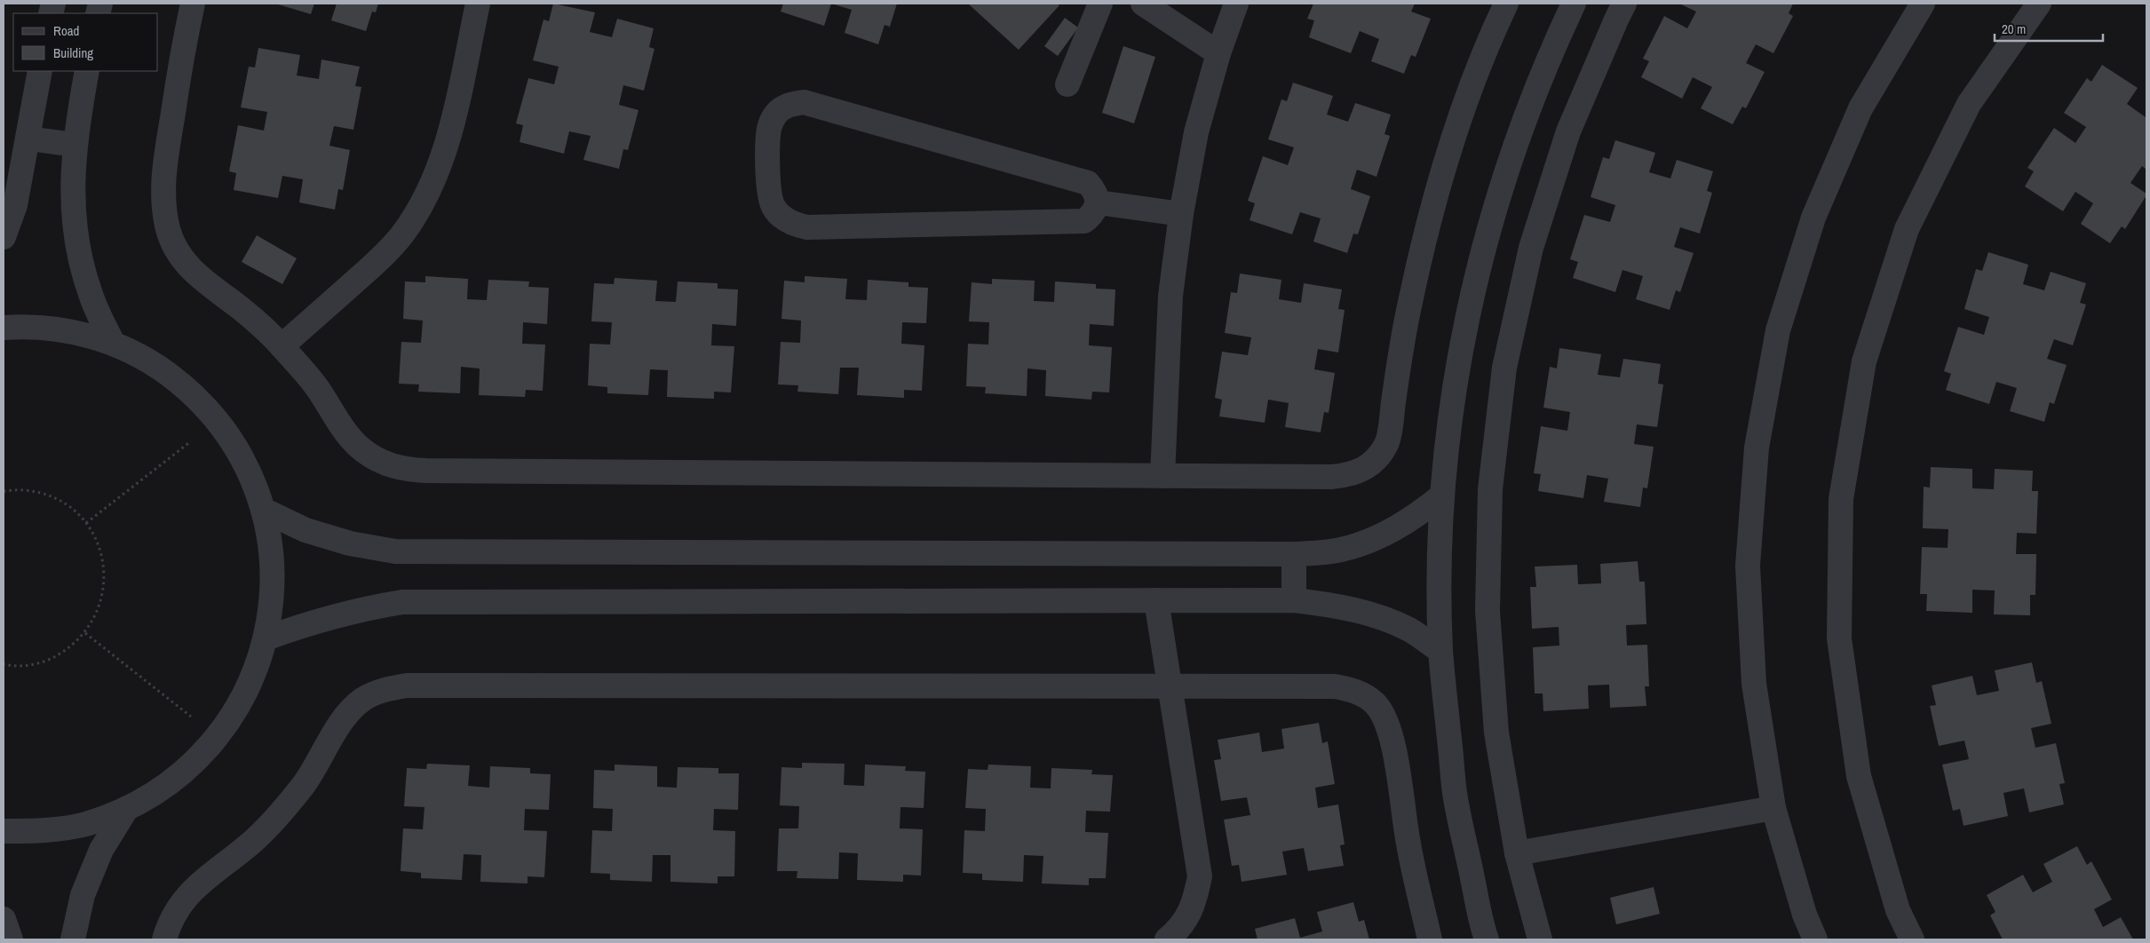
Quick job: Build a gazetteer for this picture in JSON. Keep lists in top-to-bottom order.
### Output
{
  "legend": ["Road", "Building"],
  "scale_bar": "20 m"
}
